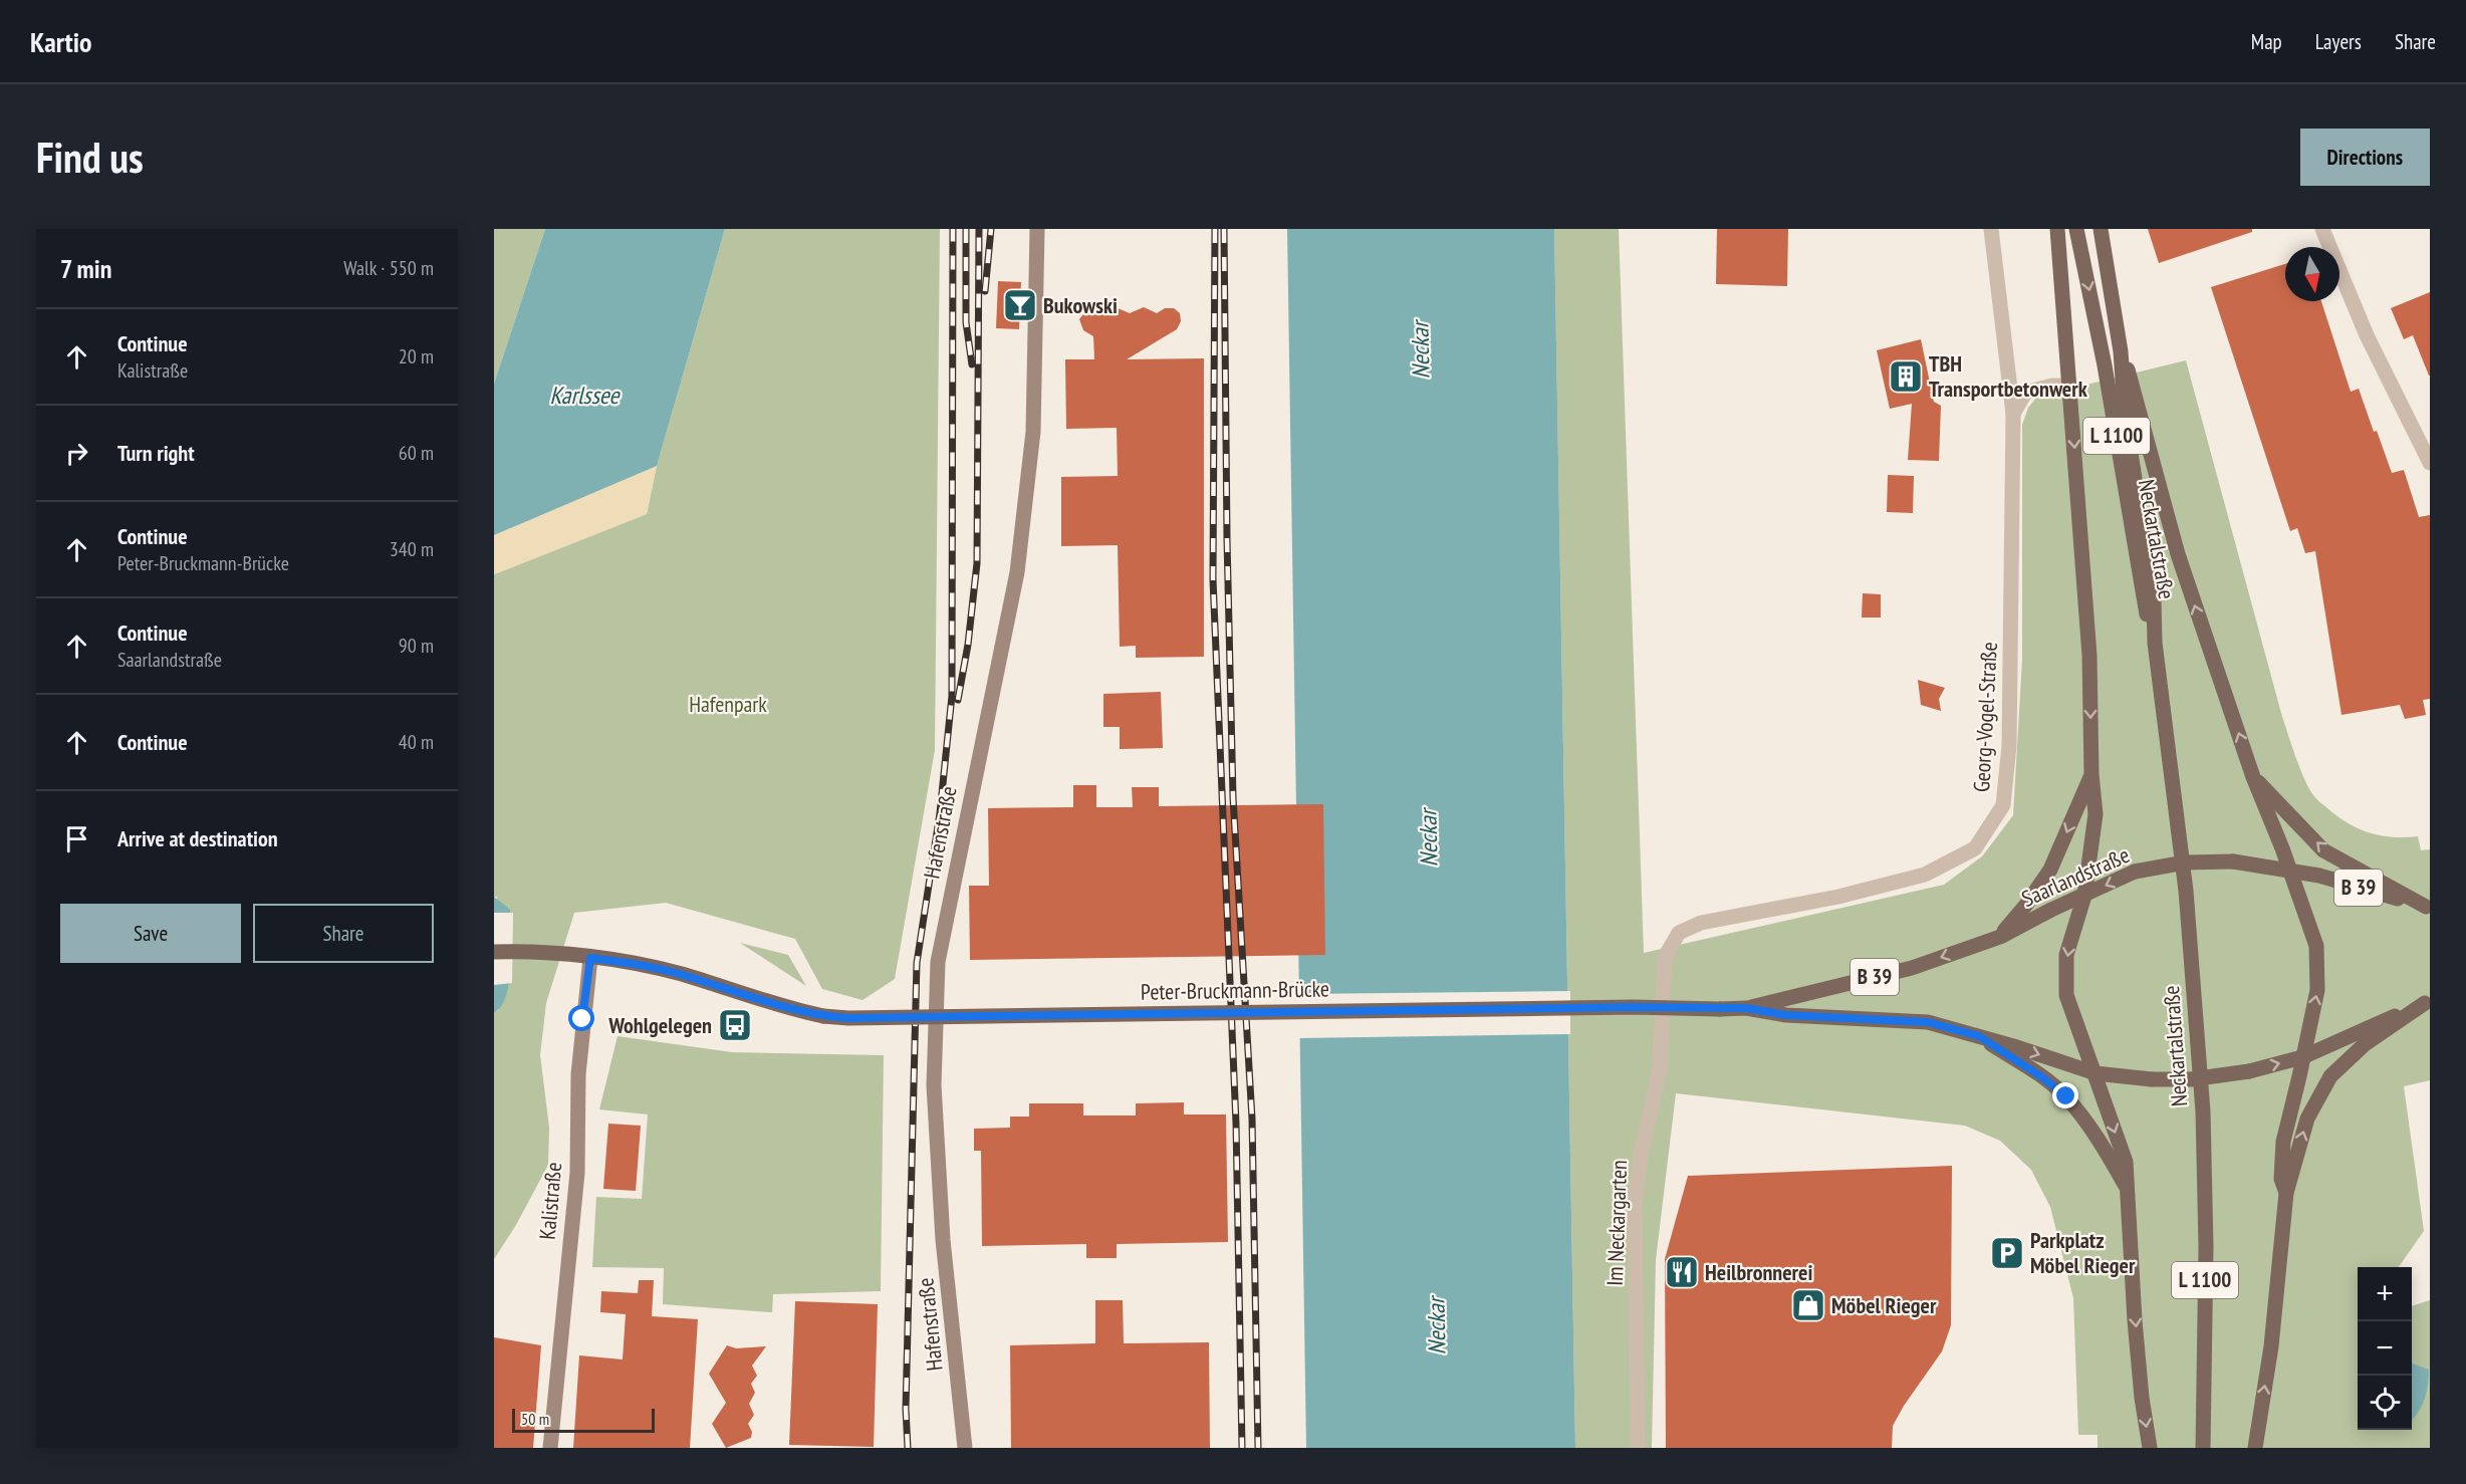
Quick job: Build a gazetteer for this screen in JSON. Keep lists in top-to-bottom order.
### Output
{
  "streets": {
    "main road": [
      "L 1100",
      "Neckartalstraße",
      "Hafenstraße",
      "Saarlandstraße",
      "B 39",
      "Peter-Bruckmann-Brücke",
      "Kalistraße"
    ],
    "street": ["Georg-Vogel-Straße", "Im Neckargarten"]
  },
  "crossings": [
    ["Georg-Vogel-Straße", "Im Neckargarten"],
    ["Saarlandstraße", "Peter-Bruckmann-Brücke"],
    ["B 39", "Peter-Bruckmann-Brücke"],
    ["B 39", "Kalistraße"],
    ["Peter-Bruckmann-Brücke", "Kalistraße"]
  ],
  "water": ["Neckar", "Karlssee"],
  "parks": ["Hafenpark"],
  "places": {
    "bar": ["Bukowski"],
    "building": ["TBH Transportbetonwerk"],
    "bus stop": ["Wohlgelegen"],
    "parking": ["Parkplatz Möbel Rieger"],
    "restaurant": ["Heilbronnerei"],
    "shop": ["Möbel Rieger"]
  },
  "scale_bar": "50 m",
  "north": "bottom",
  "page": {
    "header": "Kartio",
    "nav": ["Map", "Layers", "Share"],
    "buttons": [
      "Directions",
      ["Save", "Share"]
    ],
    "title": "Find us",
    "heading": ["7 min", "Walk · 550 m"],
    "list": [
      ["Continue", "Kalistraße", "20 m"],
      ["Turn right", "60 m"],
      ["Continue", "Peter-Bruckmann-Brücke", "340 m"],
      ["Continue", "Saarlandstraße", "90 m"],
      ["Continue", "40 m"],
      "Arrive at destination"
    ],
    "map_buttons": ["+", "−"],
    "scale": "50 m"
  }
}
